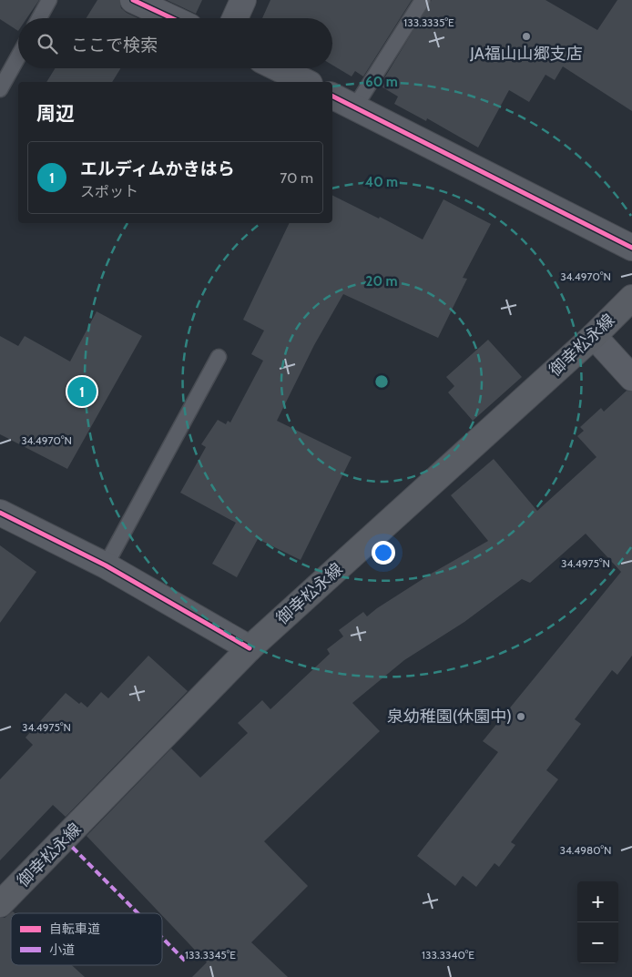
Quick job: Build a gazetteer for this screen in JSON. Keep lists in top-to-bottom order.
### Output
{
  "streets": {
    "main road": ["御幸松永線"]
  },
  "places": ["JA福山山郷支店", "泉幼稚園(休園中)"],
  "legend": ["自転車道", "小道"],
  "page": {
    "search": "ここで検索",
    "heading": "周辺",
    "list": [
      {
        "mark": "1",
        "name": "エルディムかきはら",
        "note": "スポット",
        "value": "70 m"
      }
    ],
    "pins": "1",
    "map_buttons": ["+", "−"]
  },
  "coordinates": [
    "133.3335°E",
    "34.4970°N",
    "34.4975°N",
    "34.4980°N",
    "133.3345°E",
    "133.3340°E"
  ],
  "rings": ["60 m", "40 m", "20 m"]
}
